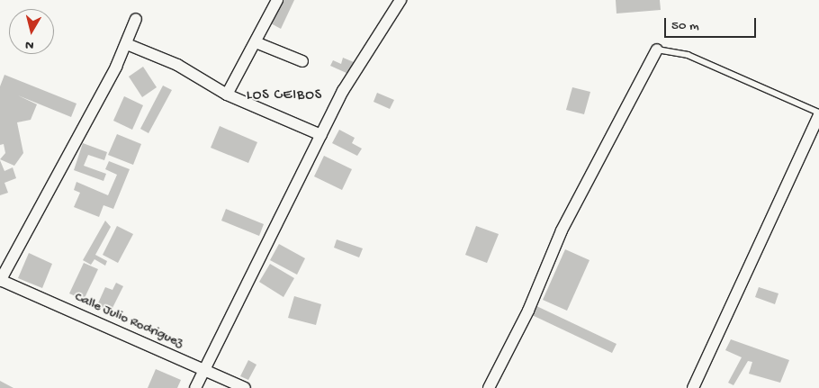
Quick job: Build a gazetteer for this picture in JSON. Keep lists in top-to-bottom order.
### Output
{
  "streets": {
    "street": ["Calle Julio Rodriguez"]
  },
  "districts": ["LOS CEIBOS"],
  "scale_bar": "50 m",
  "north": "bottom"
}
